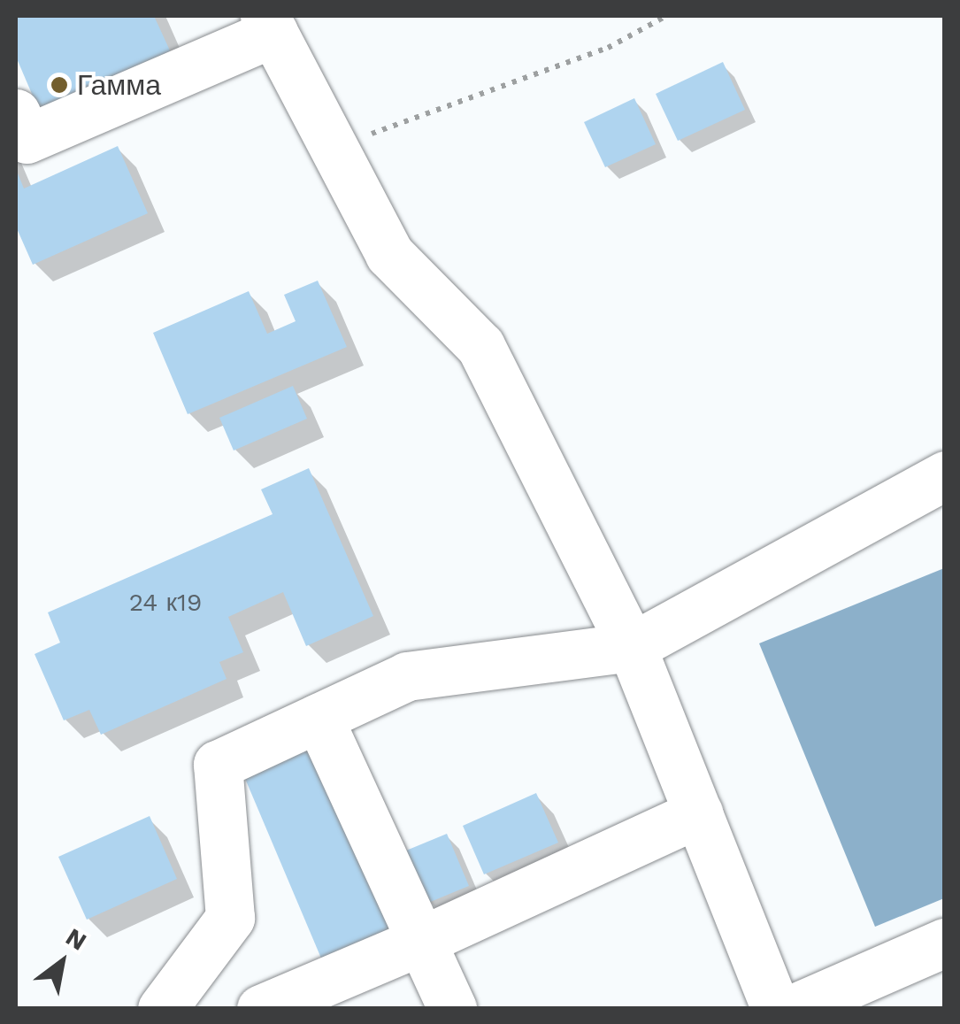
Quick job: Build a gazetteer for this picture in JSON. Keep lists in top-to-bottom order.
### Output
{
  "places": ["Гамма"],
  "house_numbers": ["24 к19"],
  "north": "top right"
}
